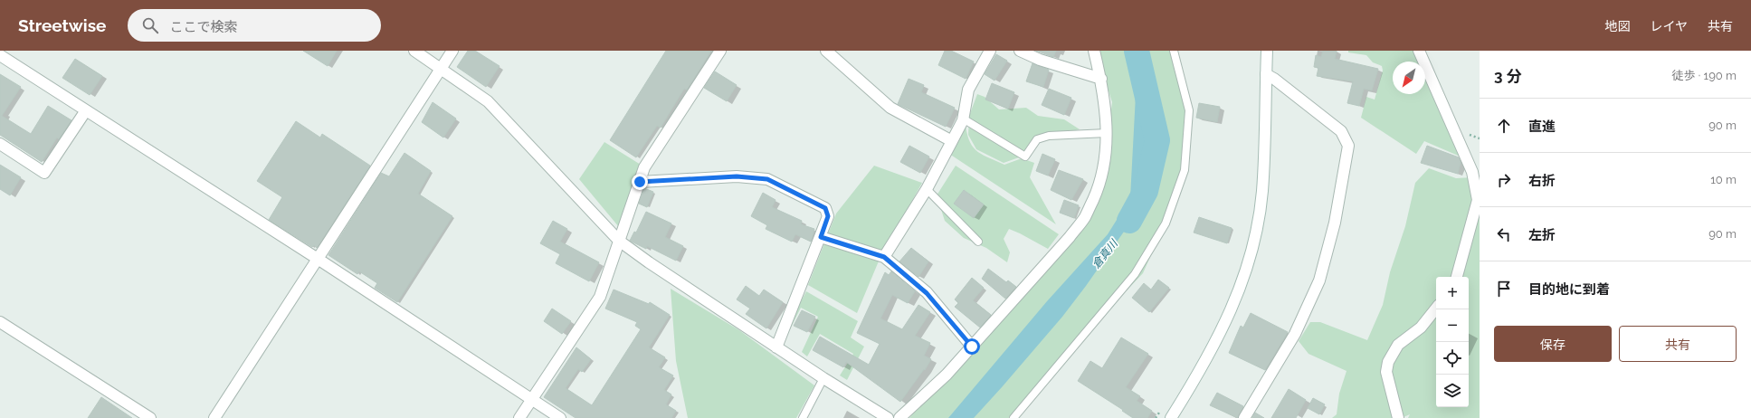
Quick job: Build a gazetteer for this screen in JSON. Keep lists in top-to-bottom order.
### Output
{
  "water": ["倉真川"],
  "north": "bottom left",
  "page": {
    "header": "Streetwise",
    "search": "ここで検索",
    "nav": ["地図", "レイヤ", "共有"],
    "heading": ["3 分", "徒歩 · 190 m"],
    "list": [
      ["直進", "90 m"],
      ["右折", "10 m"],
      ["左折", "90 m"],
      "目的地に到着"
    ],
    "map_buttons": ["+", "−"],
    "buttons": ["保存", "共有"]
  }
}
